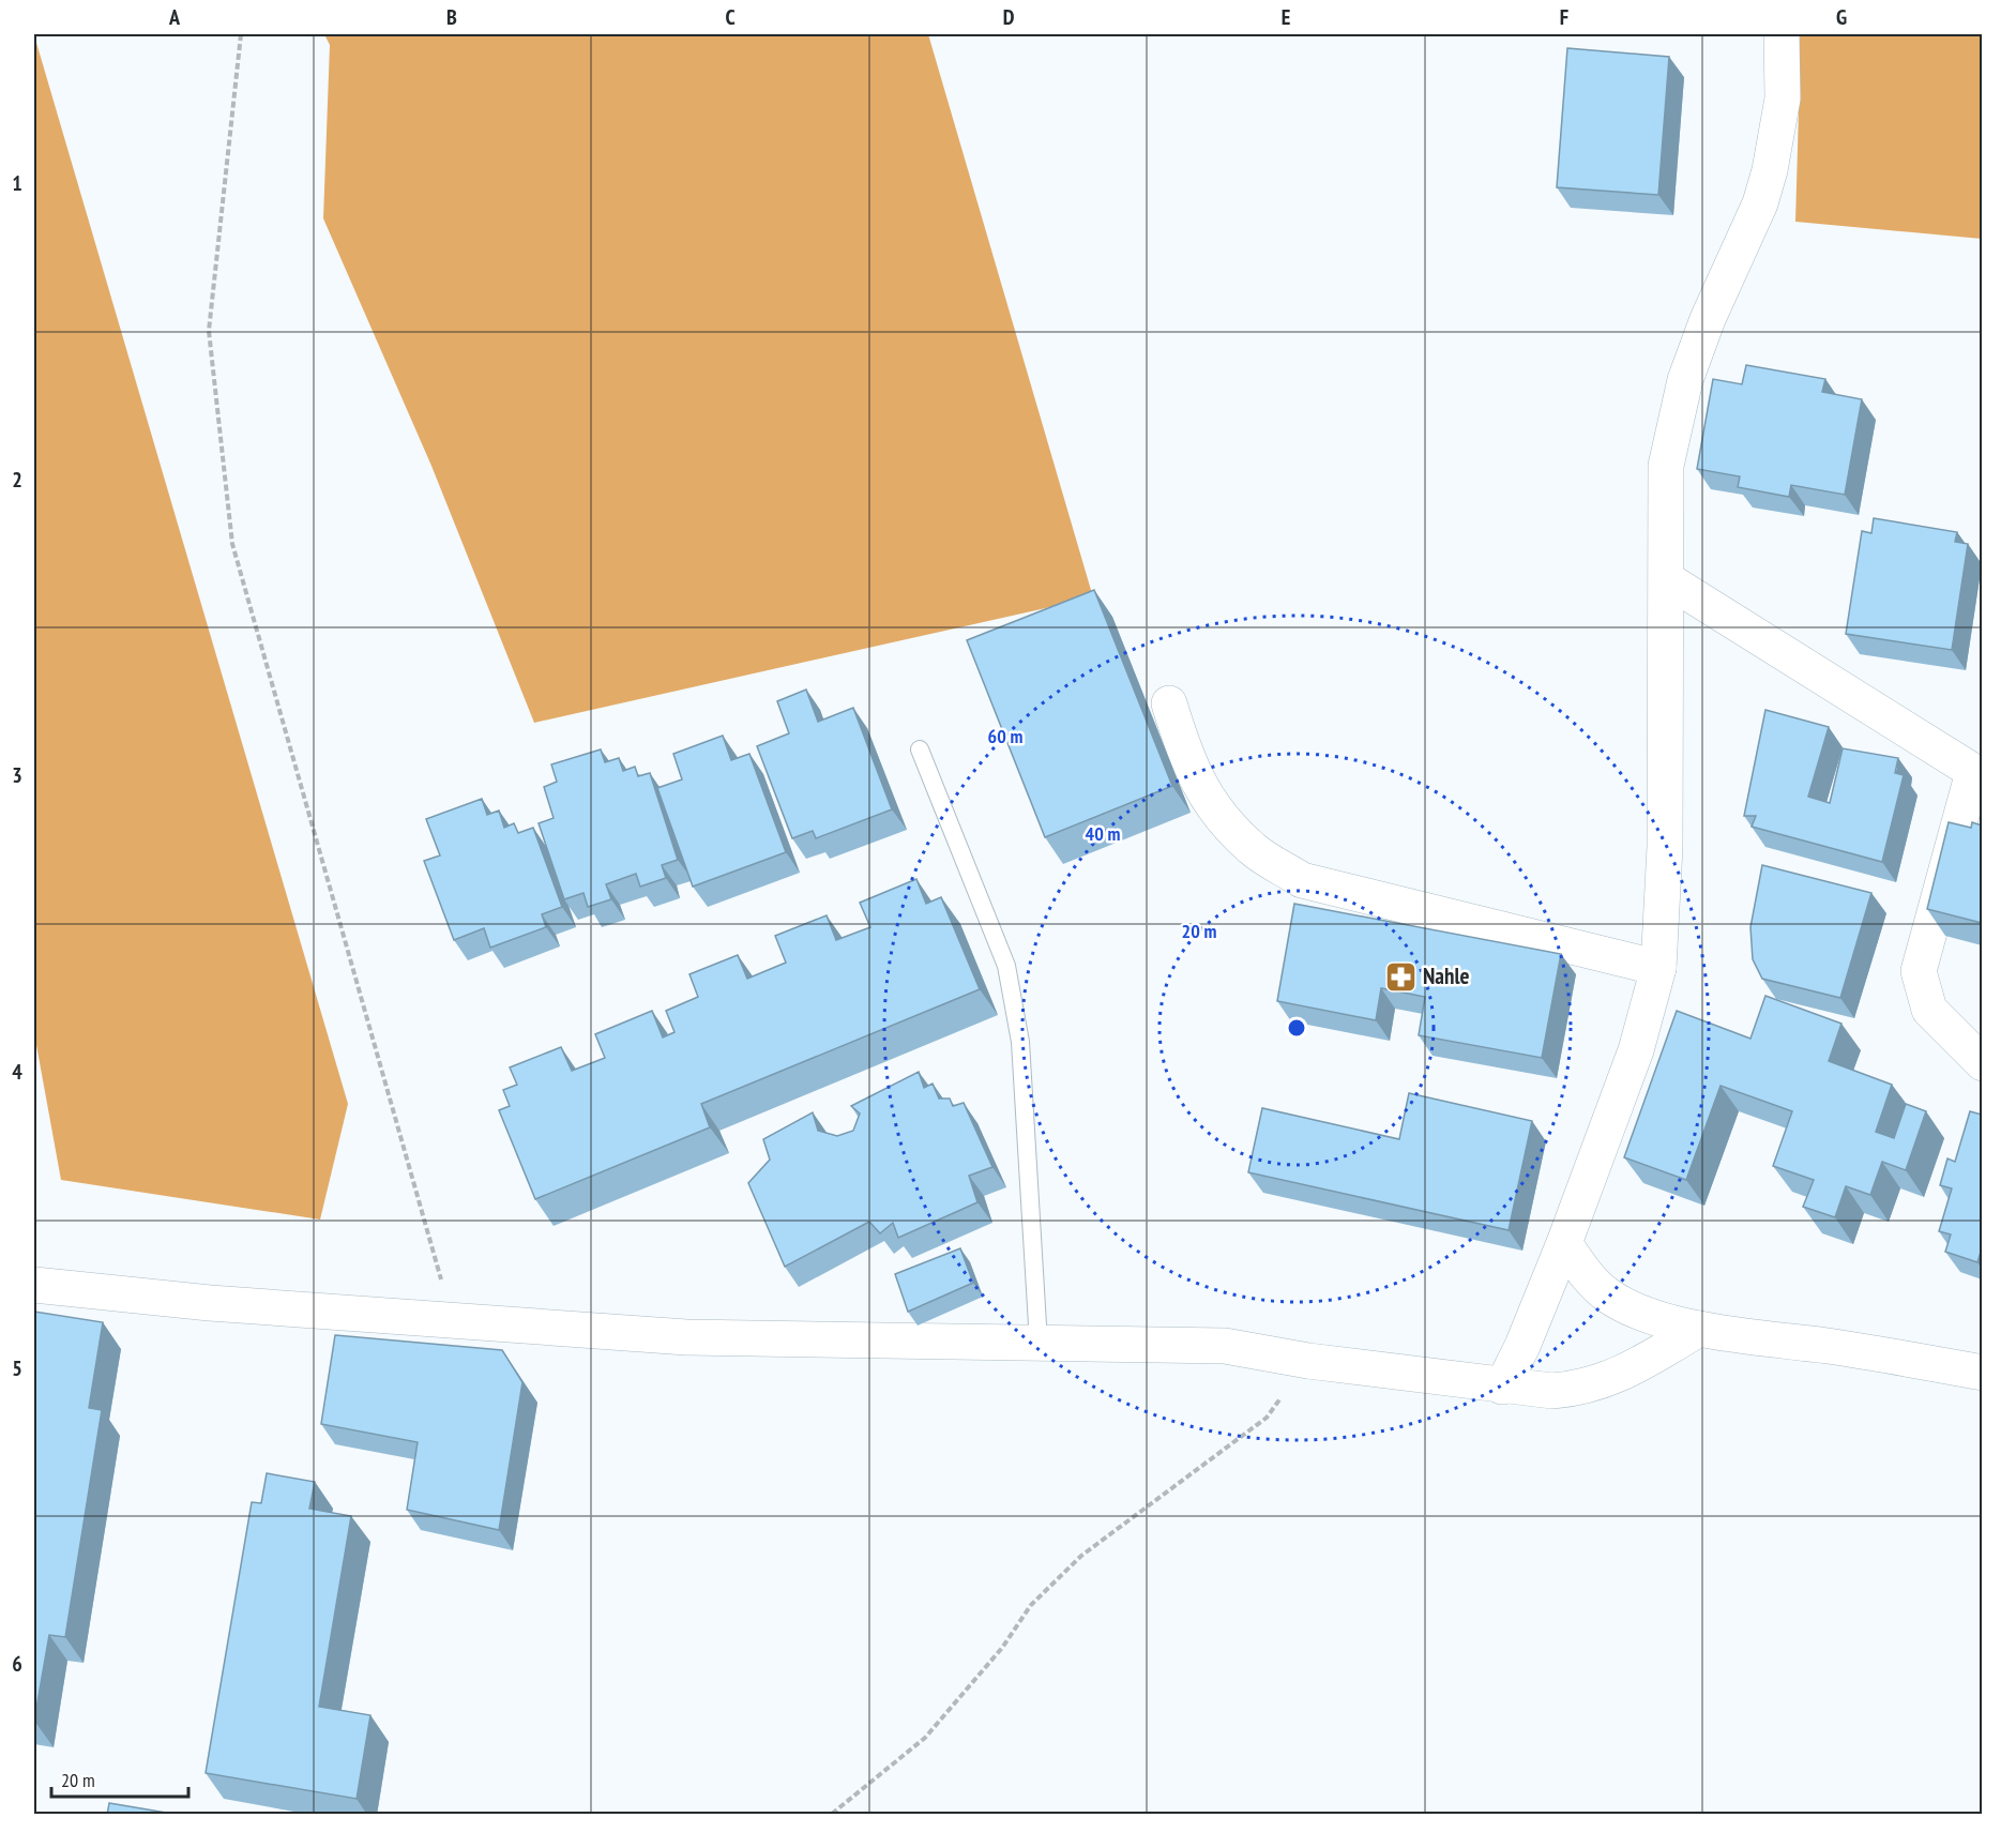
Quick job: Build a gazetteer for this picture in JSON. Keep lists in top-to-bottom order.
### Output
{
  "places": {
    "pharmacy": ["Nahle"]
  },
  "scale_bar": "20 m",
  "grid": {
    "columns": [
      "A",
      "B",
      "C",
      "D",
      "E",
      "F",
      "G"
    ],
    "rows": [
      "1",
      "2",
      "3",
      "4",
      "5",
      "6"
    ]
  },
  "rings": ["60 m", "40 m", "20 m"]
}
